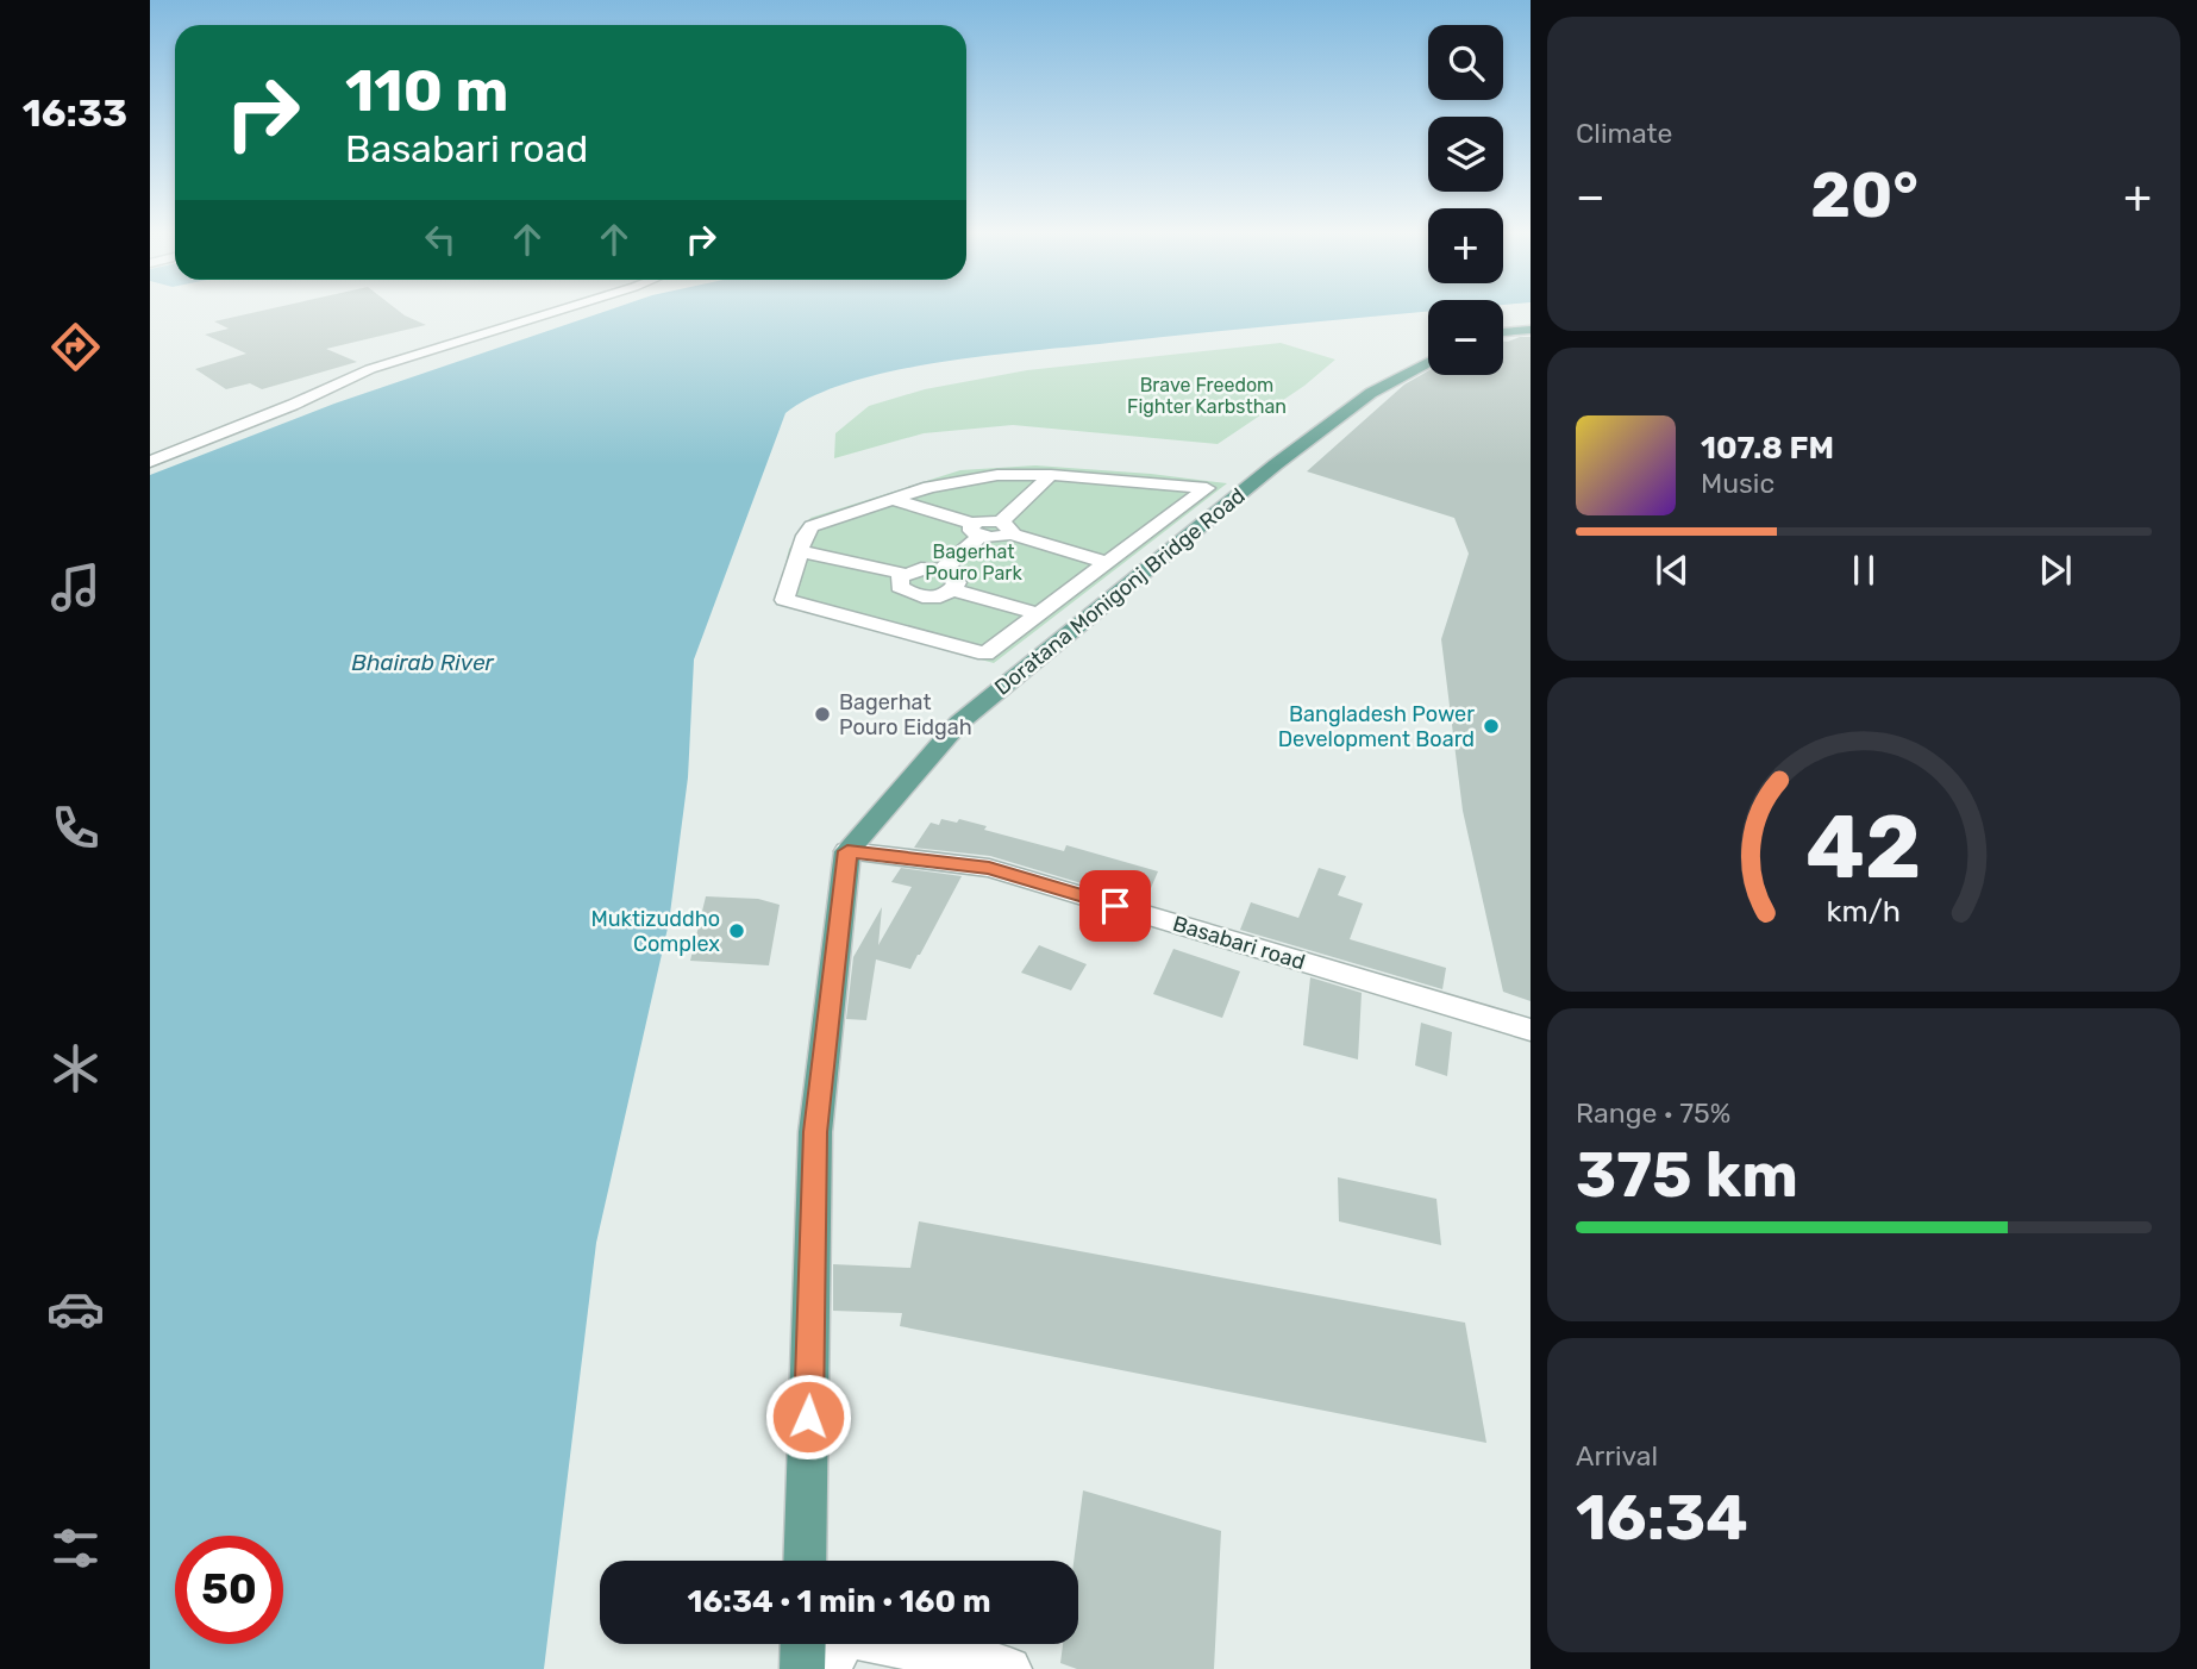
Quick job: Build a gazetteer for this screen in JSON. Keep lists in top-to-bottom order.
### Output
{
  "streets": {
    "main road": ["Doratana Monigonj Bridge Road"],
    "street": ["Basabari road"]
  },
  "crossings": [
    ["Doratana Monigonj Bridge Road", "Basabari road"]
  ],
  "water": ["Bhairab River"],
  "parks": ["Brave Freedom Fighter Karbsthan", "Bagerhat Pouro Park"],
  "places": ["Bagerhat Pouro Eidgah", "Bangladesh Power Development Board", "Muktizuddho Complex"],
  "page": {
    "tabs": "16:33",
    "tile": [
      "Climate",
      ["Range · 75%", "375 km"],
      ["Arrival", "16:34"]
    ],
    "map_buttons": ["+", "−"],
    "turn": ["110 m", "Basabari road"],
    "heat": ["−", "20°", "+"],
    "song": ["107.8 FM", "Music"],
    "limit": "50",
    "trip": "16:34 · 1 min · 160 m",
    "gauge": ["42", "km/h"]
  }
}
